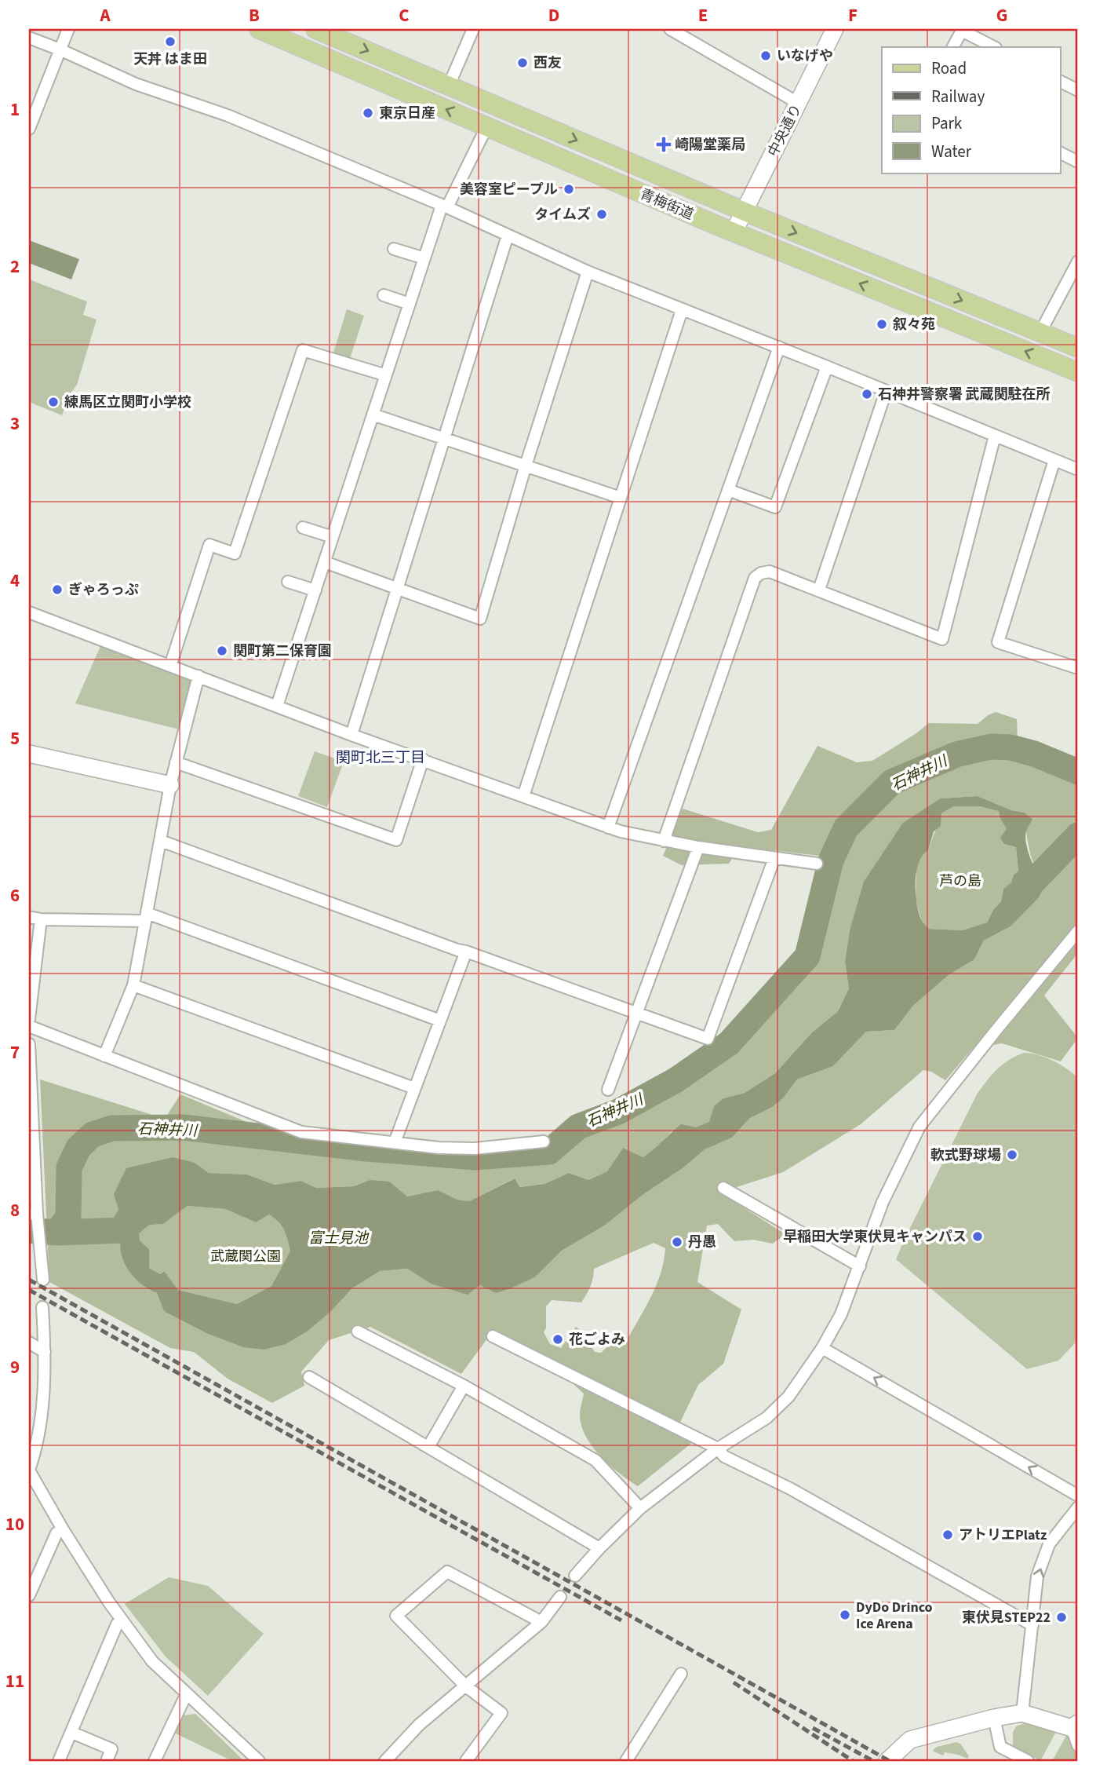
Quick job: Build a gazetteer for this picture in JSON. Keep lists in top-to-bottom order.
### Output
{
  "streets": {
    "main road": ["青梅街道"],
    "street": ["中央通り"]
  },
  "crossings": [
    ["中央通り", "青梅街道"]
  ],
  "districts": ["関町北三丁目"],
  "water": ["石神井川", "富士見池"],
  "parks": ["芦の島", "武蔵関公園"],
  "places": {
    "other": [
      "天丼 はま田",
      "いなげや",
      "西友",
      "東京日産",
      "美容室ピープル",
      "タイムズ",
      "叙々苑",
      "石神井警察署 武蔵関駐在所",
      "練馬区立関町小学校",
      "ぎゃろっぷ",
      "関町第二保育園",
      "軟式野球場",
      "早稲田大学東伏見キャンパス",
      "丹愚",
      "花ごよみ",
      "アトリエPlatz",
      "DyDo Drinco Ice Arena",
      "東伏見STEP22"
    ],
    "health": ["崎陽堂薬局"]
  },
  "legend": [
    "Road",
    "Railway",
    "Park",
    "Water"
  ],
  "grid": {
    "columns": [
      "A",
      "B",
      "C",
      "D",
      "E",
      "F",
      "G"
    ],
    "rows": [
      "1",
      "2",
      "3",
      "4",
      "5",
      "6",
      "7",
      "8",
      "9",
      "10",
      "11"
    ]
  }
}
